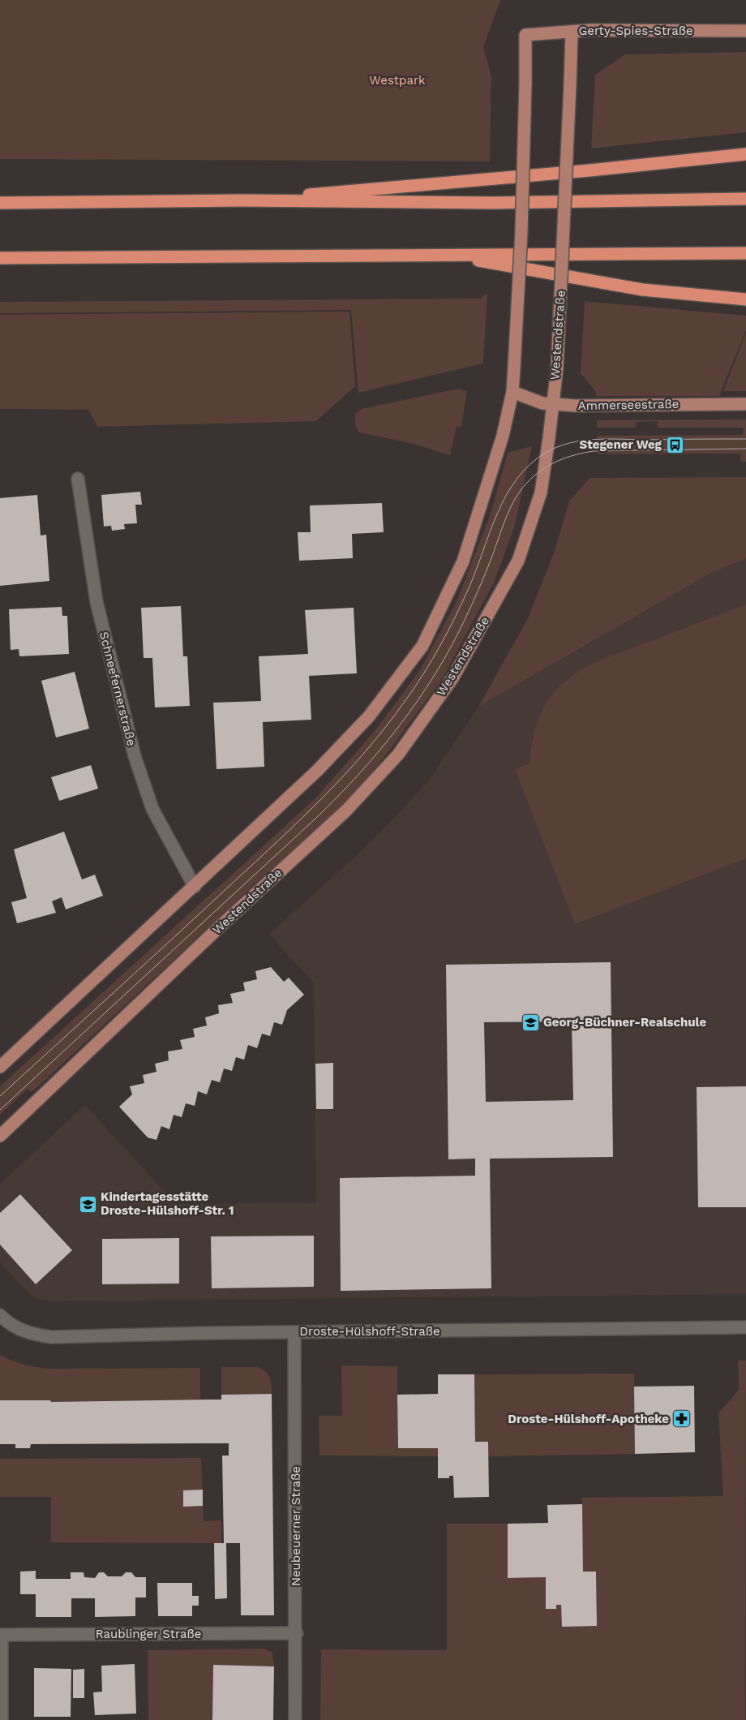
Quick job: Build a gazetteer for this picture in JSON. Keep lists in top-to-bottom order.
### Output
{
  "streets": {
    "main road": ["Gerty-Spies-Straße", "Westendstraße", "Ammerseestraße"],
    "street": [
      "Schneefernerstraße",
      "Droste-Hülshoff-Straße",
      "Neubeuerner Straße",
      "Raublinger Straße"
    ]
  },
  "crossings": [
    ["Gerty-Spies-Straße", "Westendstraße"],
    ["Gerty-Spies-Straße", "Ammerseestraße"],
    ["Westendstraße", "Ammerseestraße"],
    ["Droste-Hülshoff-Straße", "Neubeuerner Straße"],
    ["Neubeuerner Straße", "Raublinger Straße"]
  ],
  "parks": ["Westpark"],
  "places": {
    "bus stop": ["Stegener Weg"],
    "school or university": ["Georg-Büchner-Realschule", "Kindertagesstätte Droste-Hülshoff-Str. 1"],
    "pharmacy": ["Droste-Hülshoff-Apotheke"]
  }
}
